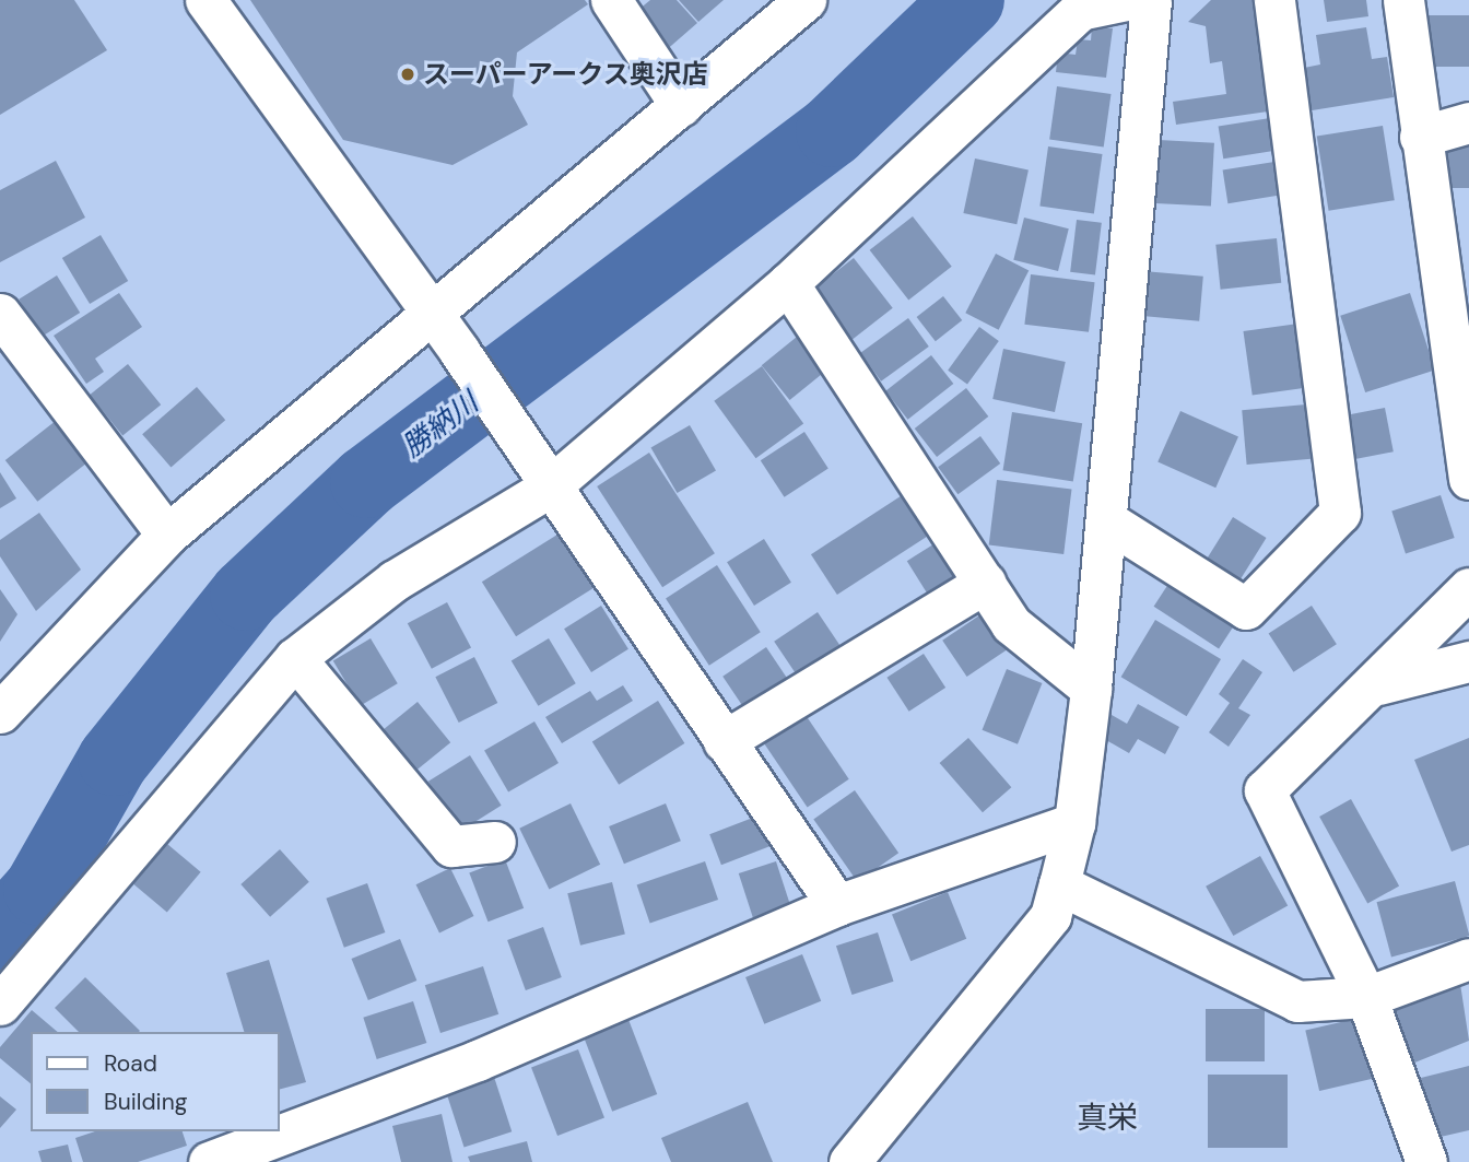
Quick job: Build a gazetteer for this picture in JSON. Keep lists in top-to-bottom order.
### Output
{
  "districts": ["真栄"],
  "water": ["勝納川"],
  "places": ["スーパーアークス奥沢店"],
  "legend": ["Road", "Building"]
}
